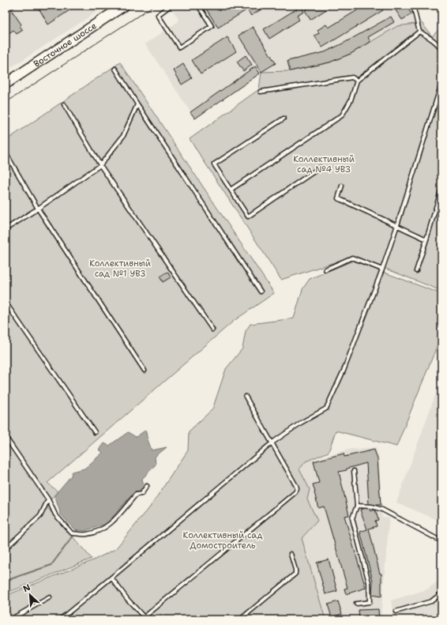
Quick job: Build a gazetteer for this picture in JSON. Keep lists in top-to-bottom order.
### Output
{
  "streets": {
    "main road": ["Восточное шоссе"]
  },
  "parks": ["Коллективный сад №4 УВЗ", "Коллективный сад №1 УВЗ", "Коллективный сад Домостроитель"],
  "north": "top left"
}
